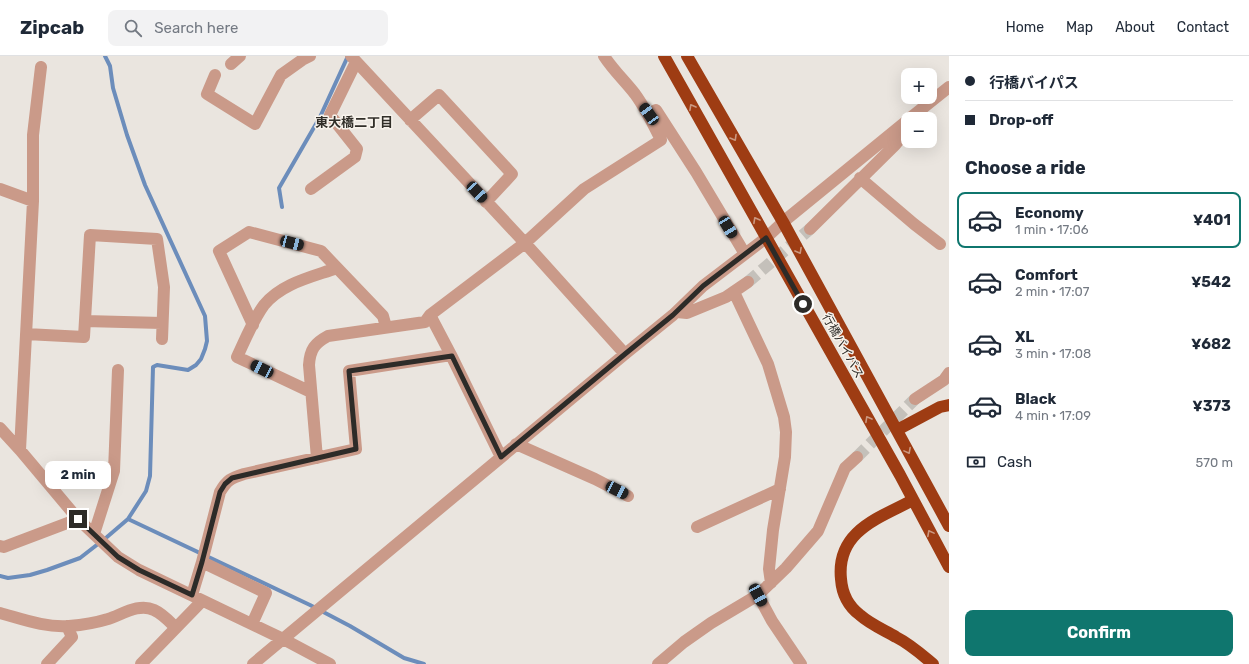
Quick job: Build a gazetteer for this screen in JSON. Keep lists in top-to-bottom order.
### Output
{
  "streets": {
    "highway": ["行橋バイパス"]
  },
  "districts": ["東大橋二丁目"],
  "page": {
    "header": "Zipcab",
    "search": "Search here",
    "nav": [
      "Home",
      "Map",
      "About",
      "Contact"
    ],
    "banner": ["行橋バイパス", "Drop-off"],
    "map_buttons": ["+", "−"],
    "heading": "Choose a ride",
    "list": [
      {
        "name": "Economy",
        "note": "1 min · 17:06",
        "value": "¥401"
      },
      {
        "name": "Comfort",
        "note": "2 min · 17:07",
        "value": "¥542"
      },
      {
        "name": "XL",
        "note": "3 min · 17:08",
        "value": "¥682"
      },
      {
        "name": "Black",
        "note": "4 min · 17:09",
        "value": "¥373"
      }
    ],
    "pay": ["Cash", "570 m"],
    "bubble": "2 min",
    "buttons": "Confirm"
  }
}
